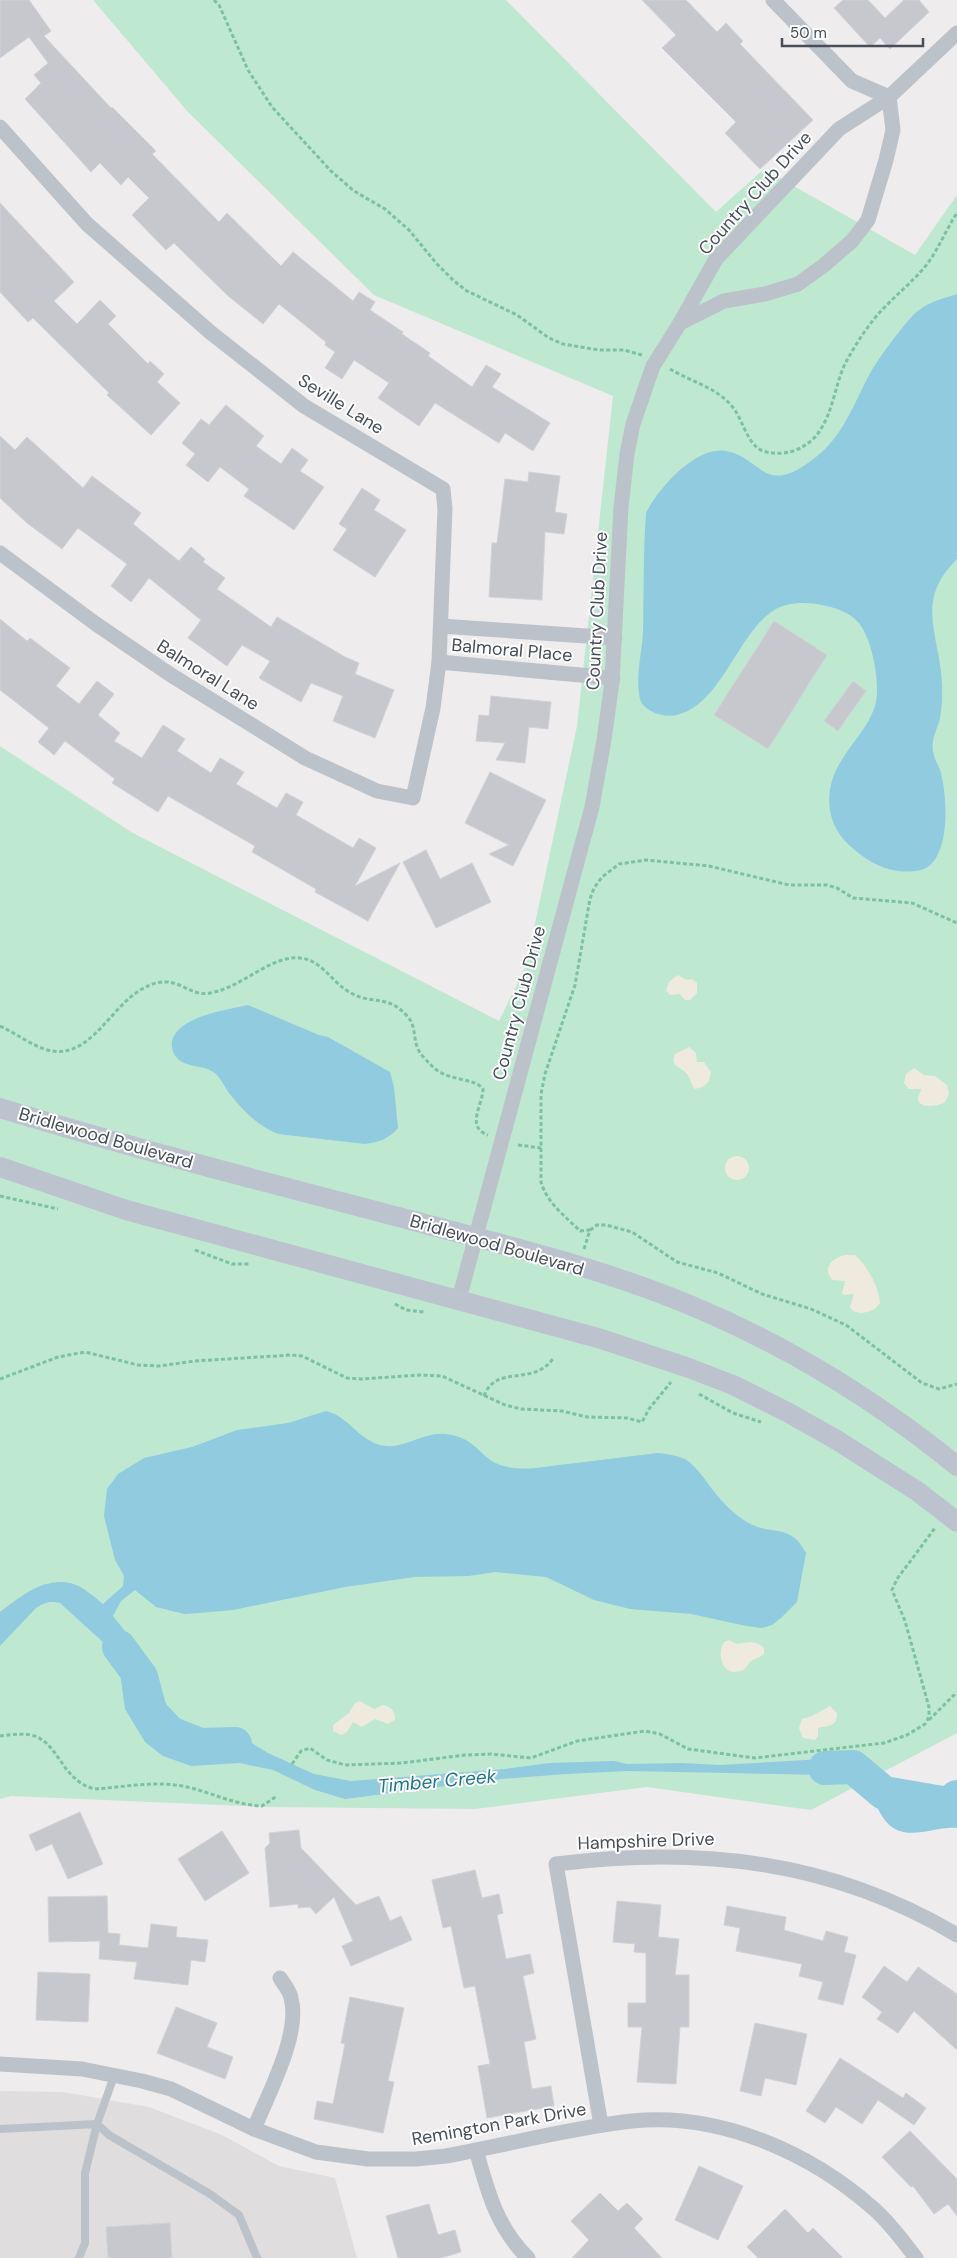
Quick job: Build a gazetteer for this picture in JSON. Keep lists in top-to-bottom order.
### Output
{
  "streets": {
    "main road": ["Bridlewood Boulevard"],
    "street": [
      "Country Club Drive",
      "Seville Lane",
      "Balmoral Place",
      "Balmoral Lane",
      "Hampshire Drive",
      "Remington Park Drive"
    ]
  },
  "crossings": [
    ["Country Club Drive", "Balmoral Place"],
    ["Country Club Drive", "Bridlewood Boulevard"],
    ["Seville Lane", "Balmoral Place"],
    ["Seville Lane", "Balmoral Lane"],
    ["Hampshire Drive", "Remington Park Drive"]
  ],
  "water": ["Timber Creek"],
  "scale_bar": "50 m"
}
